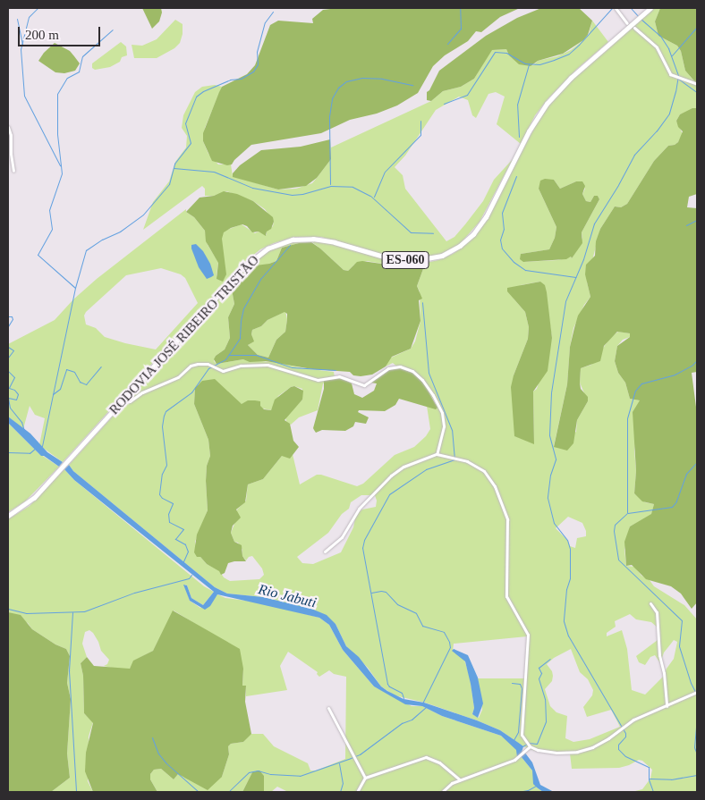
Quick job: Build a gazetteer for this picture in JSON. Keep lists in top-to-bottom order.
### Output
{
  "streets": {
    "main road": ["ES-060", "RODOVIA JOSÉ RIBEIRO TRISTÃO"]
  },
  "water": ["Rio Jabuti"],
  "scale_bar": "200 m"
}
